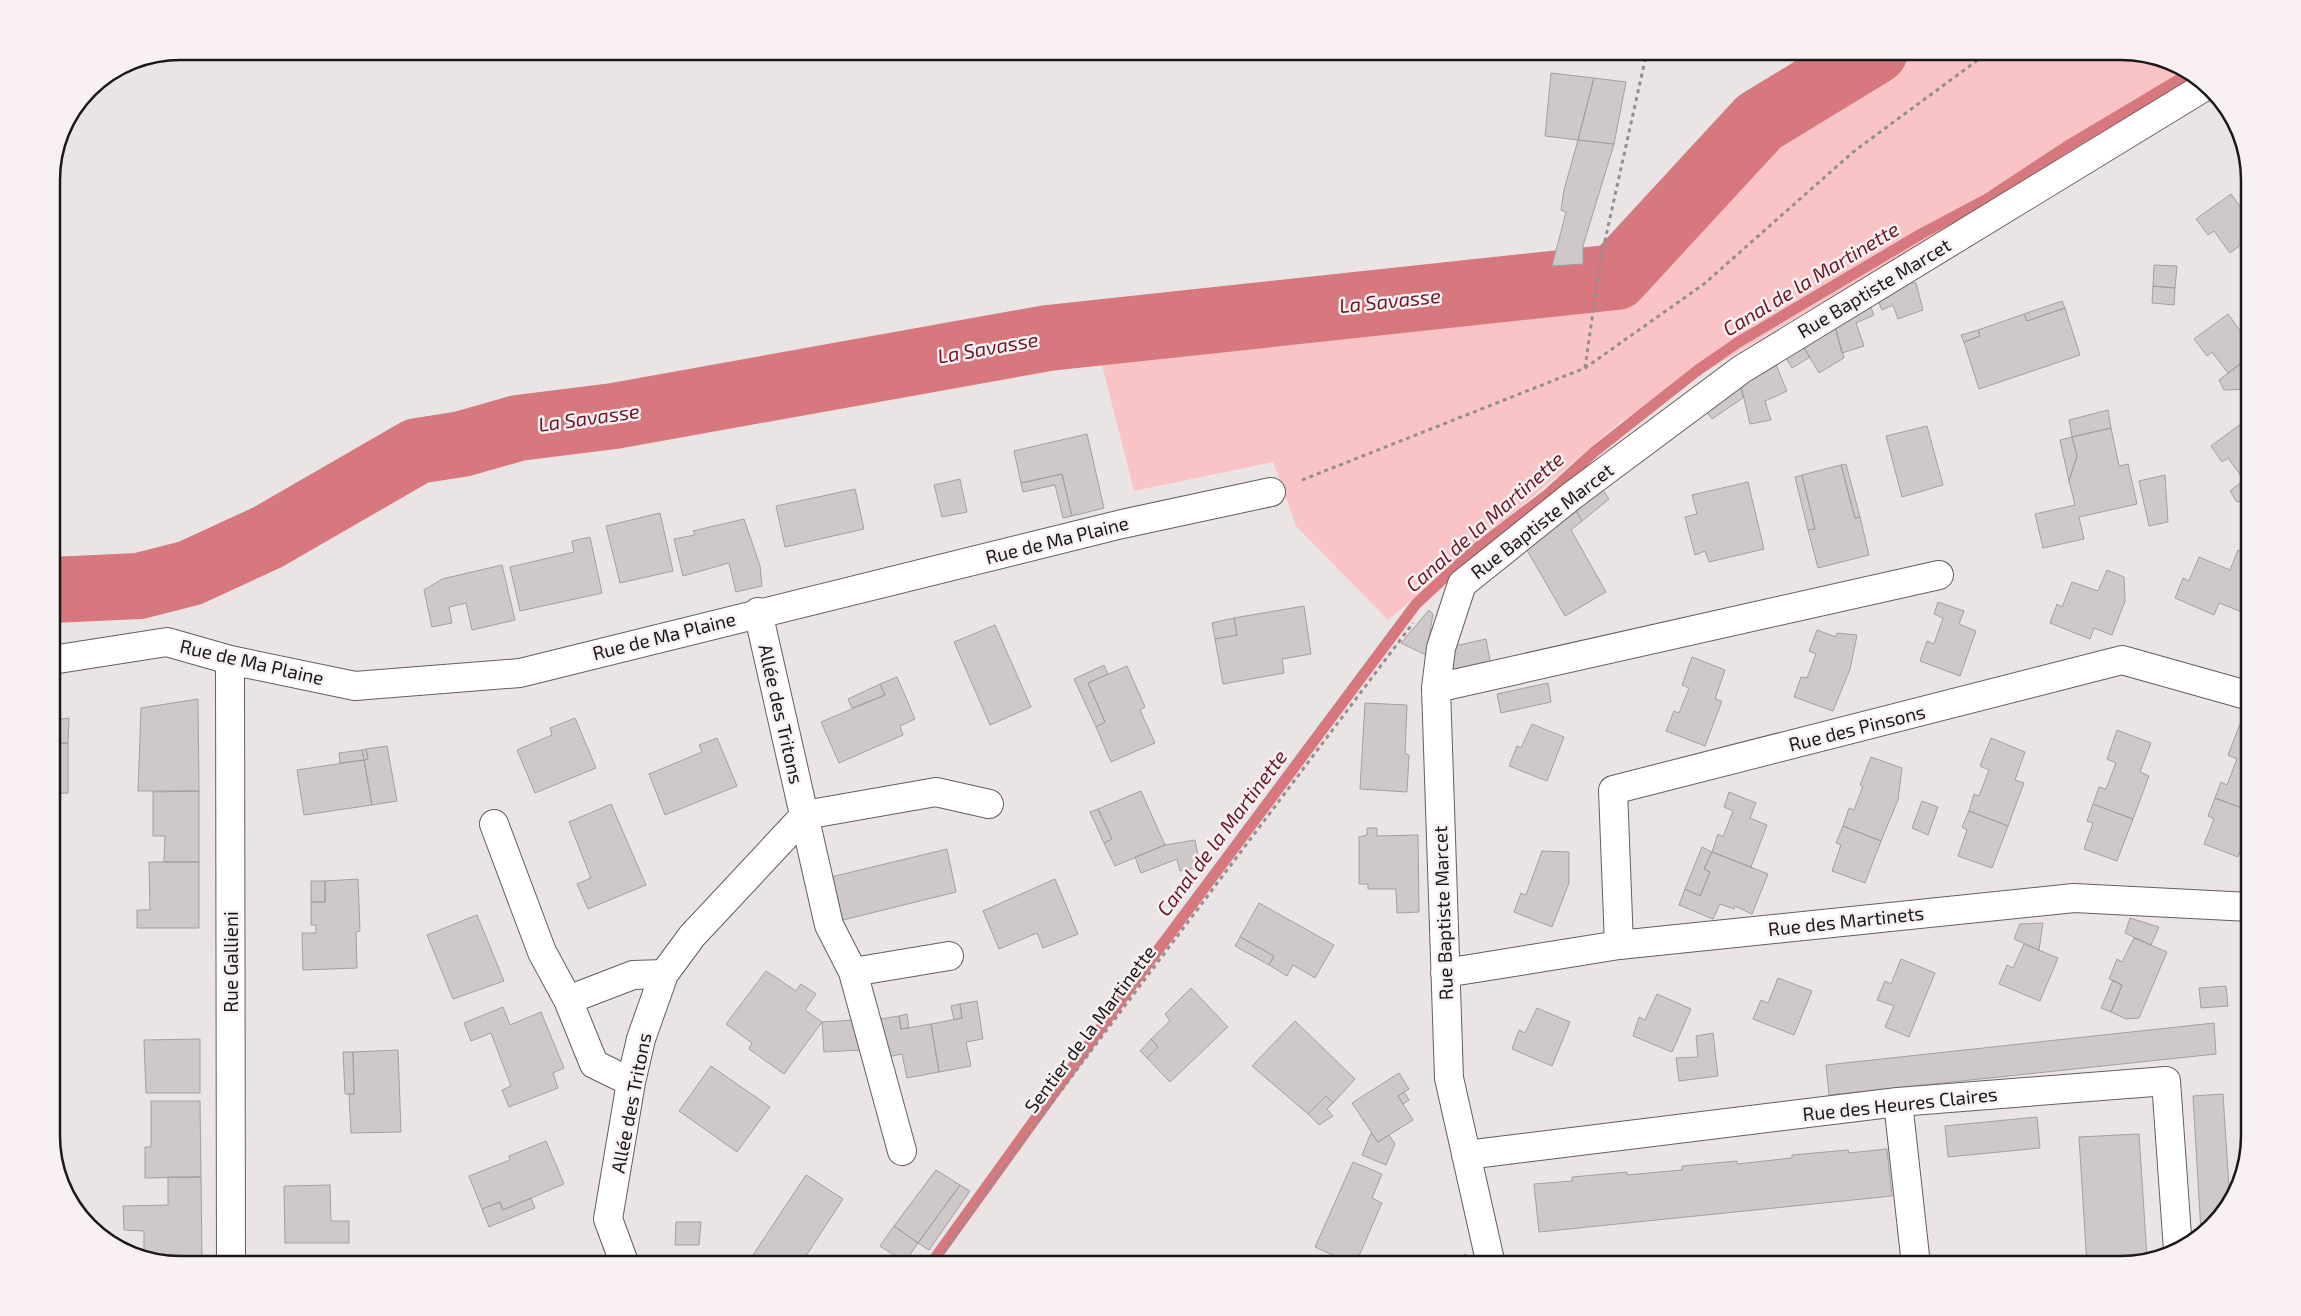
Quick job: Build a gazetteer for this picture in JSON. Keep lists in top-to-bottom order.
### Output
{
  "streets": {
    "street": [
      "Rue Baptiste Marcet",
      "Rue de Ma Plaine",
      "Allée des Tritons",
      "Rue des Pinsons",
      "Rue des Martinets",
      "Rue Gallieni",
      "Rue des Heures Claires"
    ],
    "path": ["Sentier de la Martinette"]
  },
  "crossings": [
    ["Rue Baptiste Marcet", "Rue des Martinets"],
    ["Rue Baptiste Marcet", "Rue des Heures Claires"],
    ["Rue de Ma Plaine", "Allée des Tritons"],
    ["Rue de Ma Plaine", "Rue Gallieni"],
    ["Rue des Pinsons", "Rue des Martinets"]
  ],
  "water": ["Canal de la Martinette", "La Savasse"]
}
